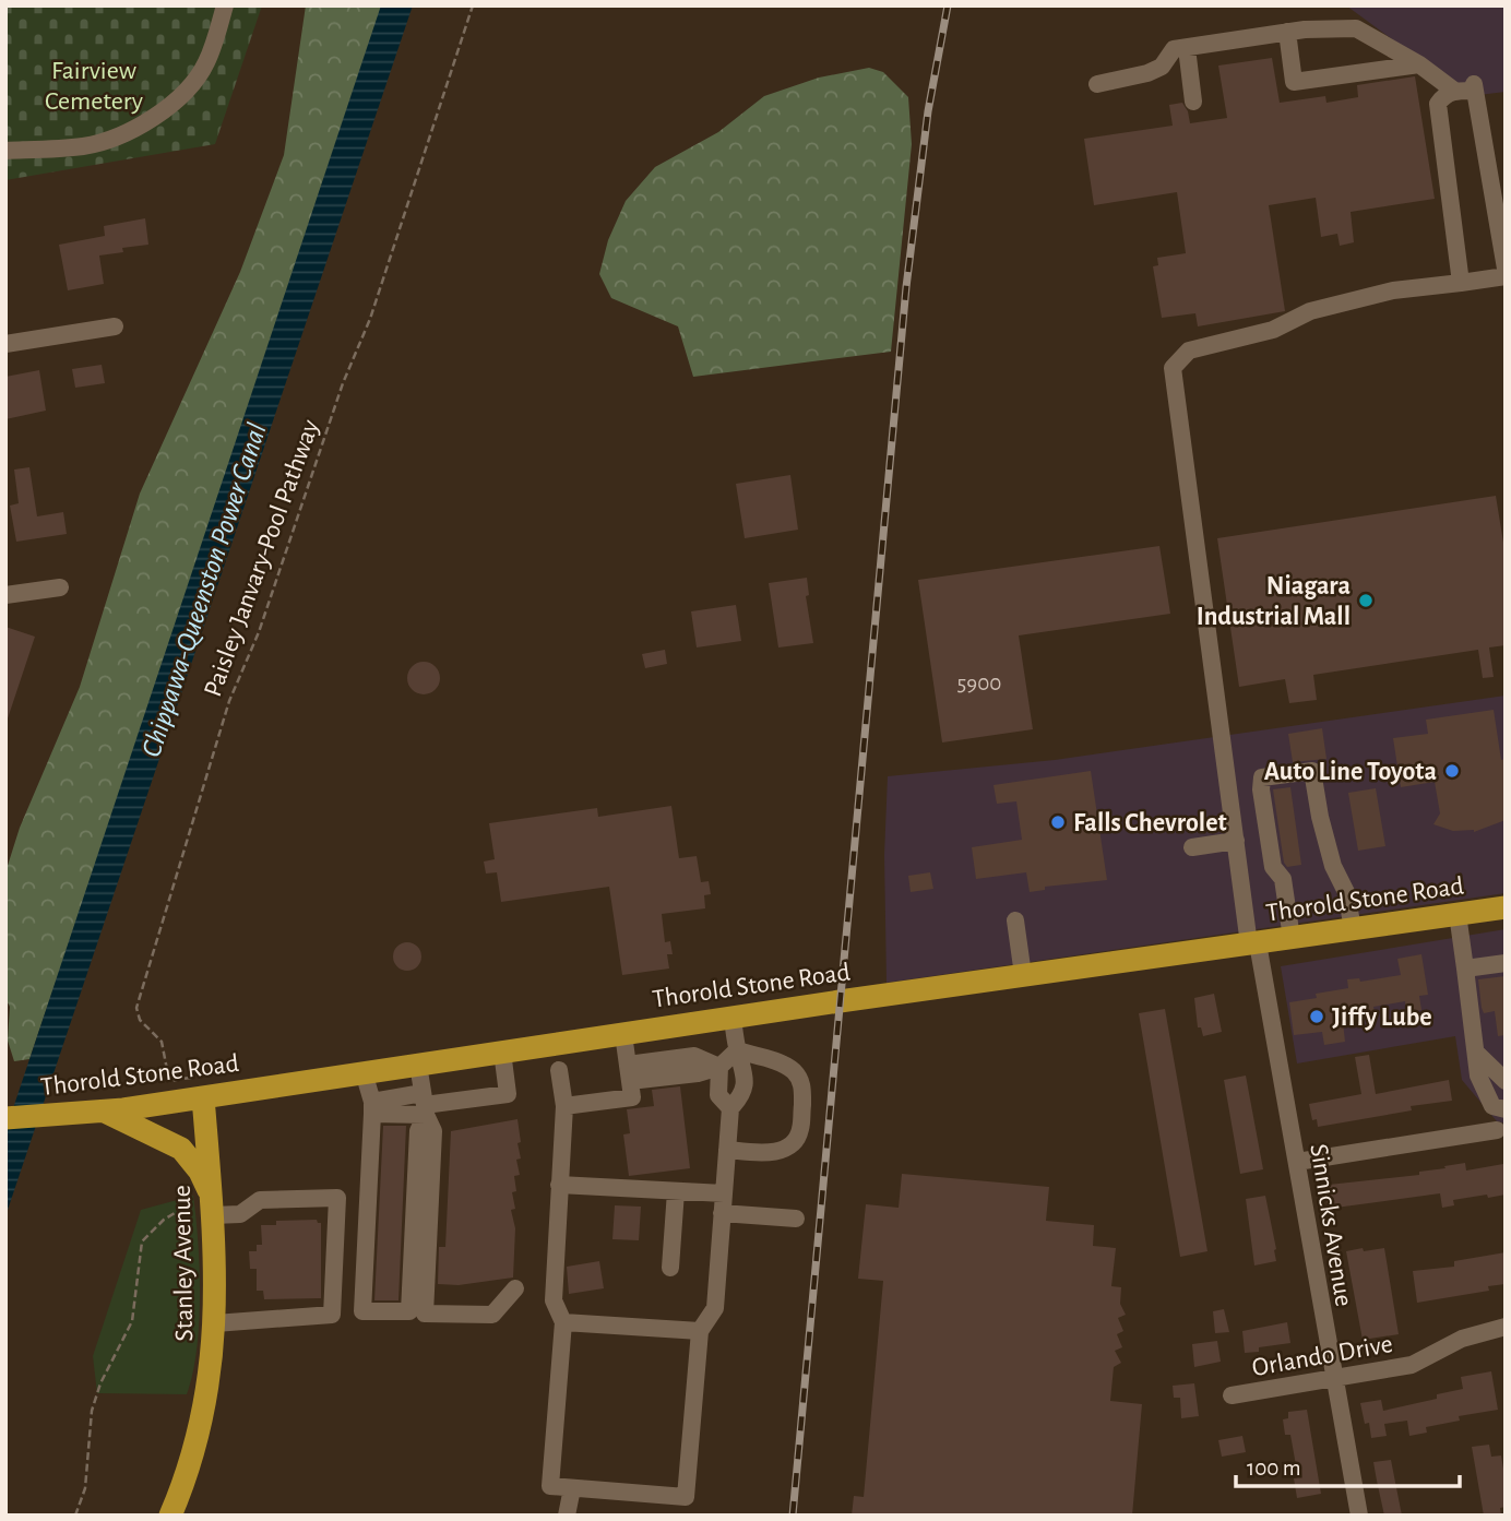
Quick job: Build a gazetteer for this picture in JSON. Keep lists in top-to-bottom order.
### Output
{
  "streets": {
    "main road": ["Thorold Stone Road", "Stanley Avenue"],
    "street": ["Sinnicks Avenue", "Orlando Drive"],
    "path": ["Paisley Janvary-Pool Pathway"]
  },
  "crossings": [
    ["Paisley Janvary-Pool Pathway", "Thorold Stone Road"],
    ["Paisley Janvary-Pool Pathway", "Stanley Avenue"],
    ["Thorold Stone Road", "Sinnicks Avenue"],
    ["Thorold Stone Road", "Stanley Avenue"],
    ["Sinnicks Avenue", "Orlando Drive"]
  ],
  "water": ["Chippawa-Queenston Power Canal"],
  "parks": ["Fairview Cemetery"],
  "places": [
    "Niagara Industrial Mall",
    "Auto Line Toyota",
    "Falls Chevrolet",
    "Jiffy Lube"
  ],
  "house_numbers": ["5900"],
  "scale_bar": "100 m"
}
